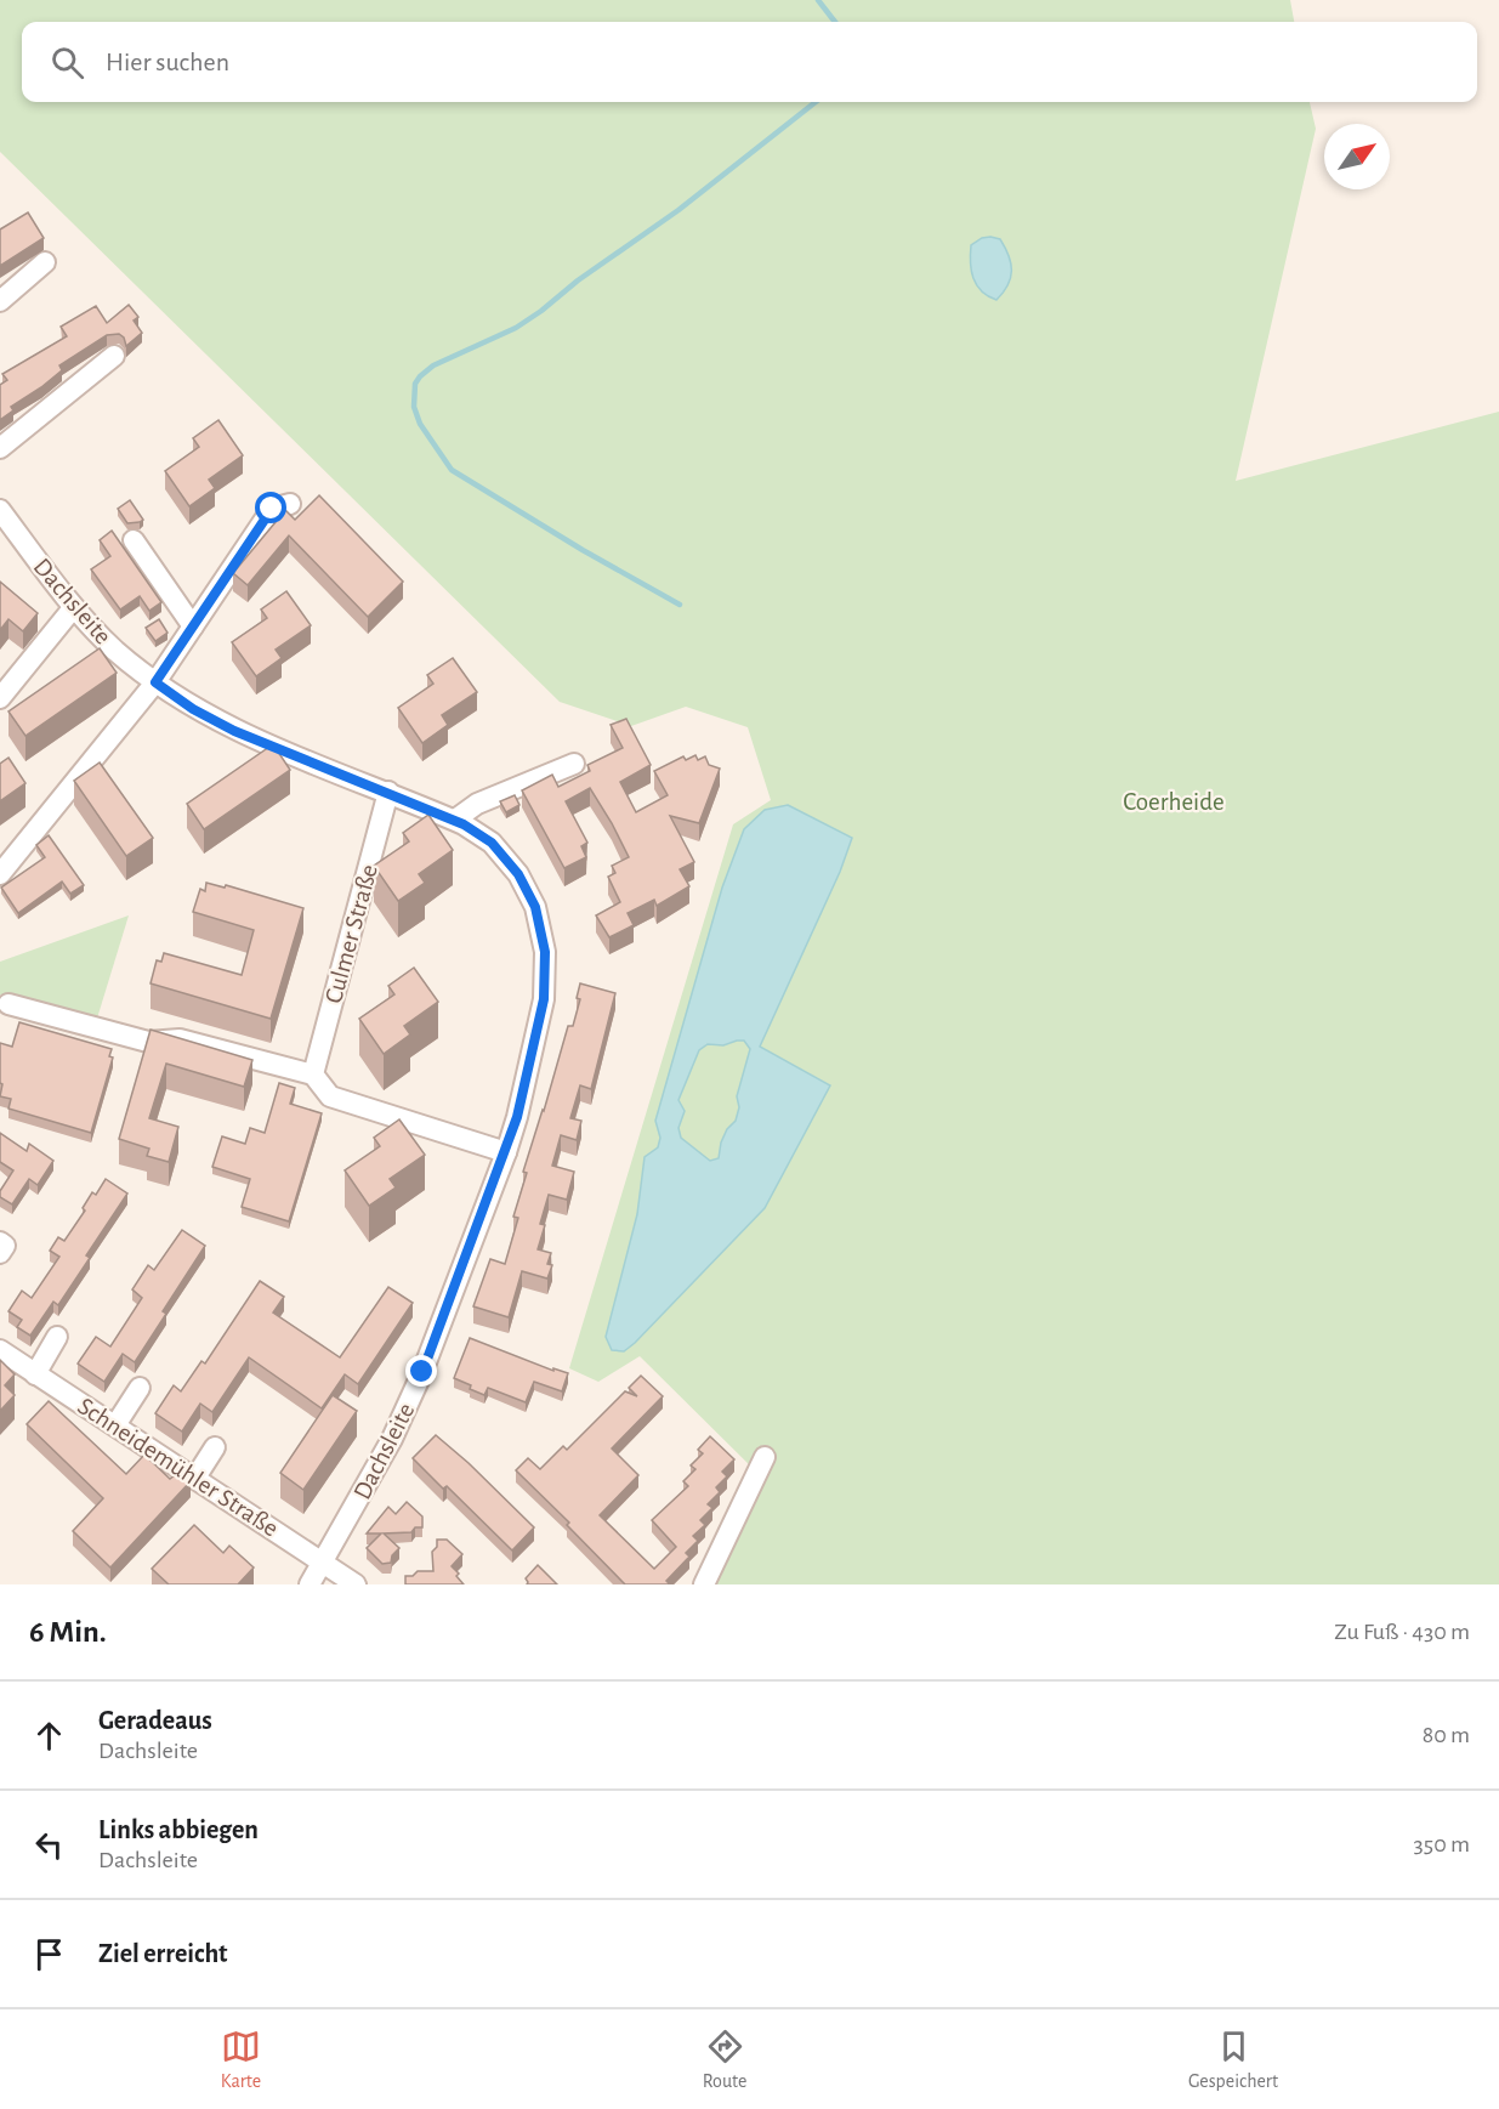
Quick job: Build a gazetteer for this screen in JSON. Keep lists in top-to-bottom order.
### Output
{
  "streets": {
    "street": ["Dachsleite", "Culmer Straße", "Schneidemühler Straße"]
  },
  "crossings": [
    ["Dachsleite", "Culmer Straße"],
    ["Dachsleite", "Schneidemühler Straße"]
  ],
  "parks": ["Coerheide"],
  "north": "top right",
  "page": {
    "search": "Hier suchen",
    "heading": ["6 Min.", "Zu Fuß · 430 m"],
    "list": [
      ["Geradeaus", "Dachsleite", "80 m"],
      ["Links abbiegen", "Dachsleite", "350 m"],
      "Ziel erreicht"
    ],
    "nav": ["Karte", "Route", "Gespeichert"]
  }
}
